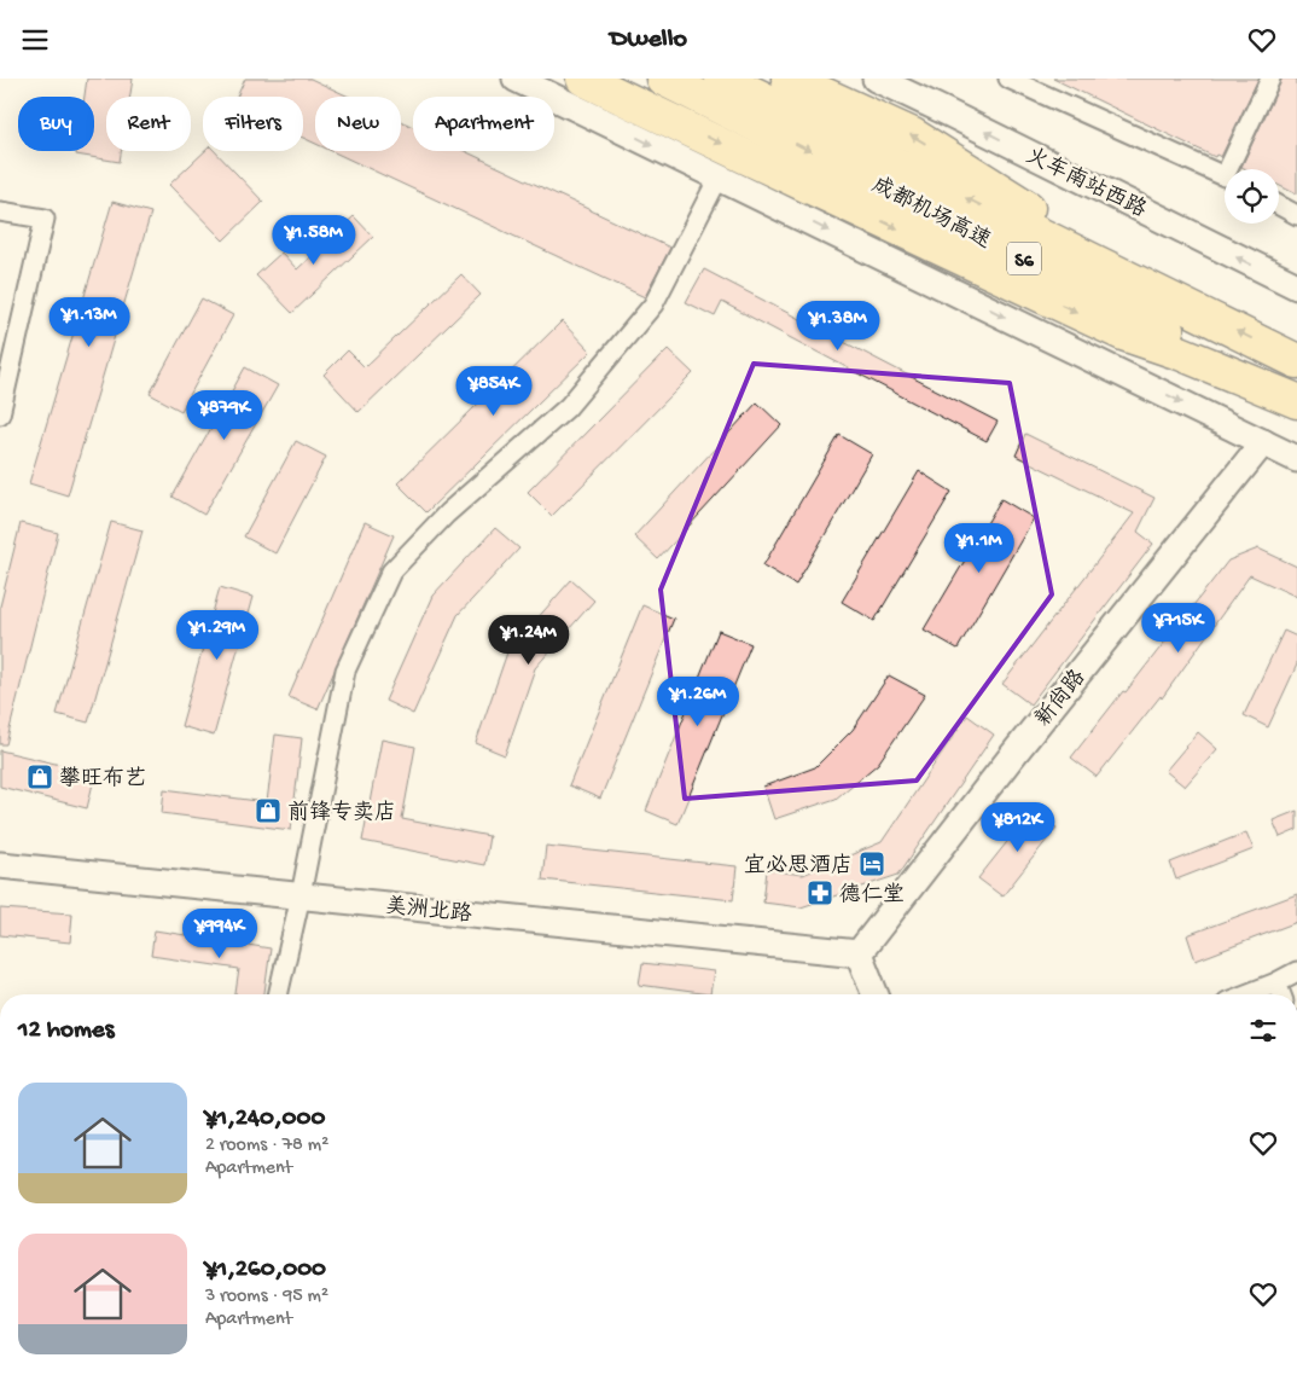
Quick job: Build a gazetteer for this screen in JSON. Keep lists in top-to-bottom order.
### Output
{
  "streets": {
    "highway": ["成都机场高速", "S6"],
    "street": ["火车南站西路", "新尚路", "美洲北路"]
  },
  "crossings": [
    ["新尚路", "美洲北路"]
  ],
  "places": {
    "shop": ["攀旺布艺", "前锋专卖店"],
    "hotel": ["宜必思酒店"],
    "pharmacy": ["德仁堂"]
  },
  "page": {
    "header": "Dwello",
    "chip": [
      "Buy",
      "Rent",
      "Filters",
      "New",
      "Apartment"
    ],
    "price": [
      "¥1.58M",
      "¥1.13M",
      "¥1.38M",
      "¥854K",
      "¥879K",
      "¥1.1M",
      "¥715K",
      "¥1.29M",
      "¥1.24M",
      "¥1.26M",
      "¥812K",
      "¥994K"
    ],
    "heading": "12 homes",
    "list": [
      {
        "name": "¥1,240,000",
        "note": "2 rooms · 78 m² · Apartment"
      },
      {
        "name": "¥1,260,000",
        "note": "3 rooms · 95 m² · Apartment"
      }
    ]
  }
}
